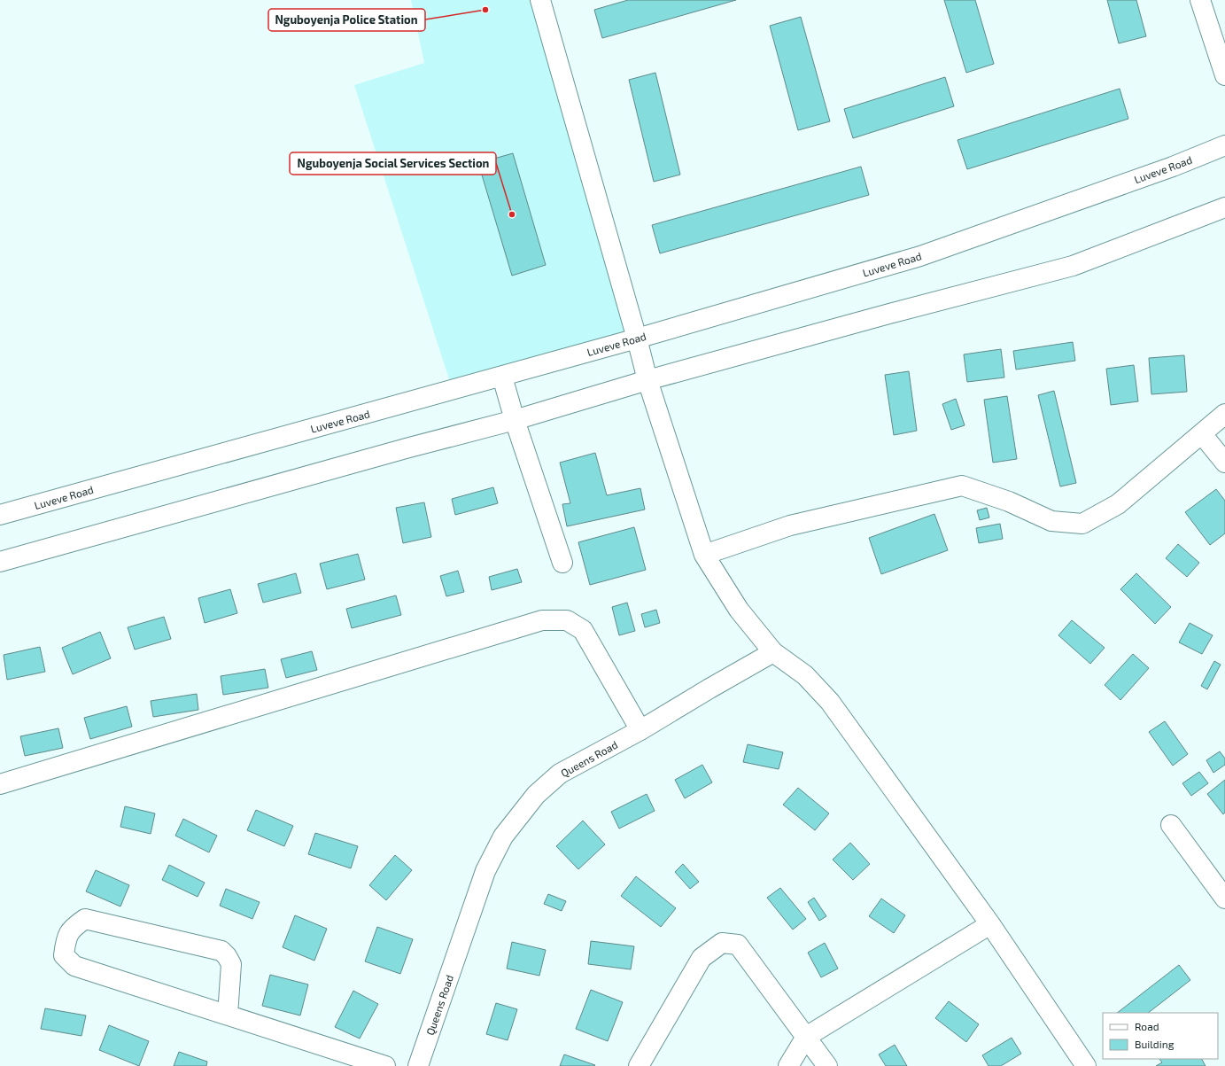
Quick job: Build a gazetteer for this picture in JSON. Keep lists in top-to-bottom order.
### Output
{
  "streets": {
    "street": ["Luveve Road", "Queens Road"]
  },
  "places": ["Nguboyenja Police Station", "Nguboyenja Social Services Section"],
  "legend": ["Road", "Building"]
}
